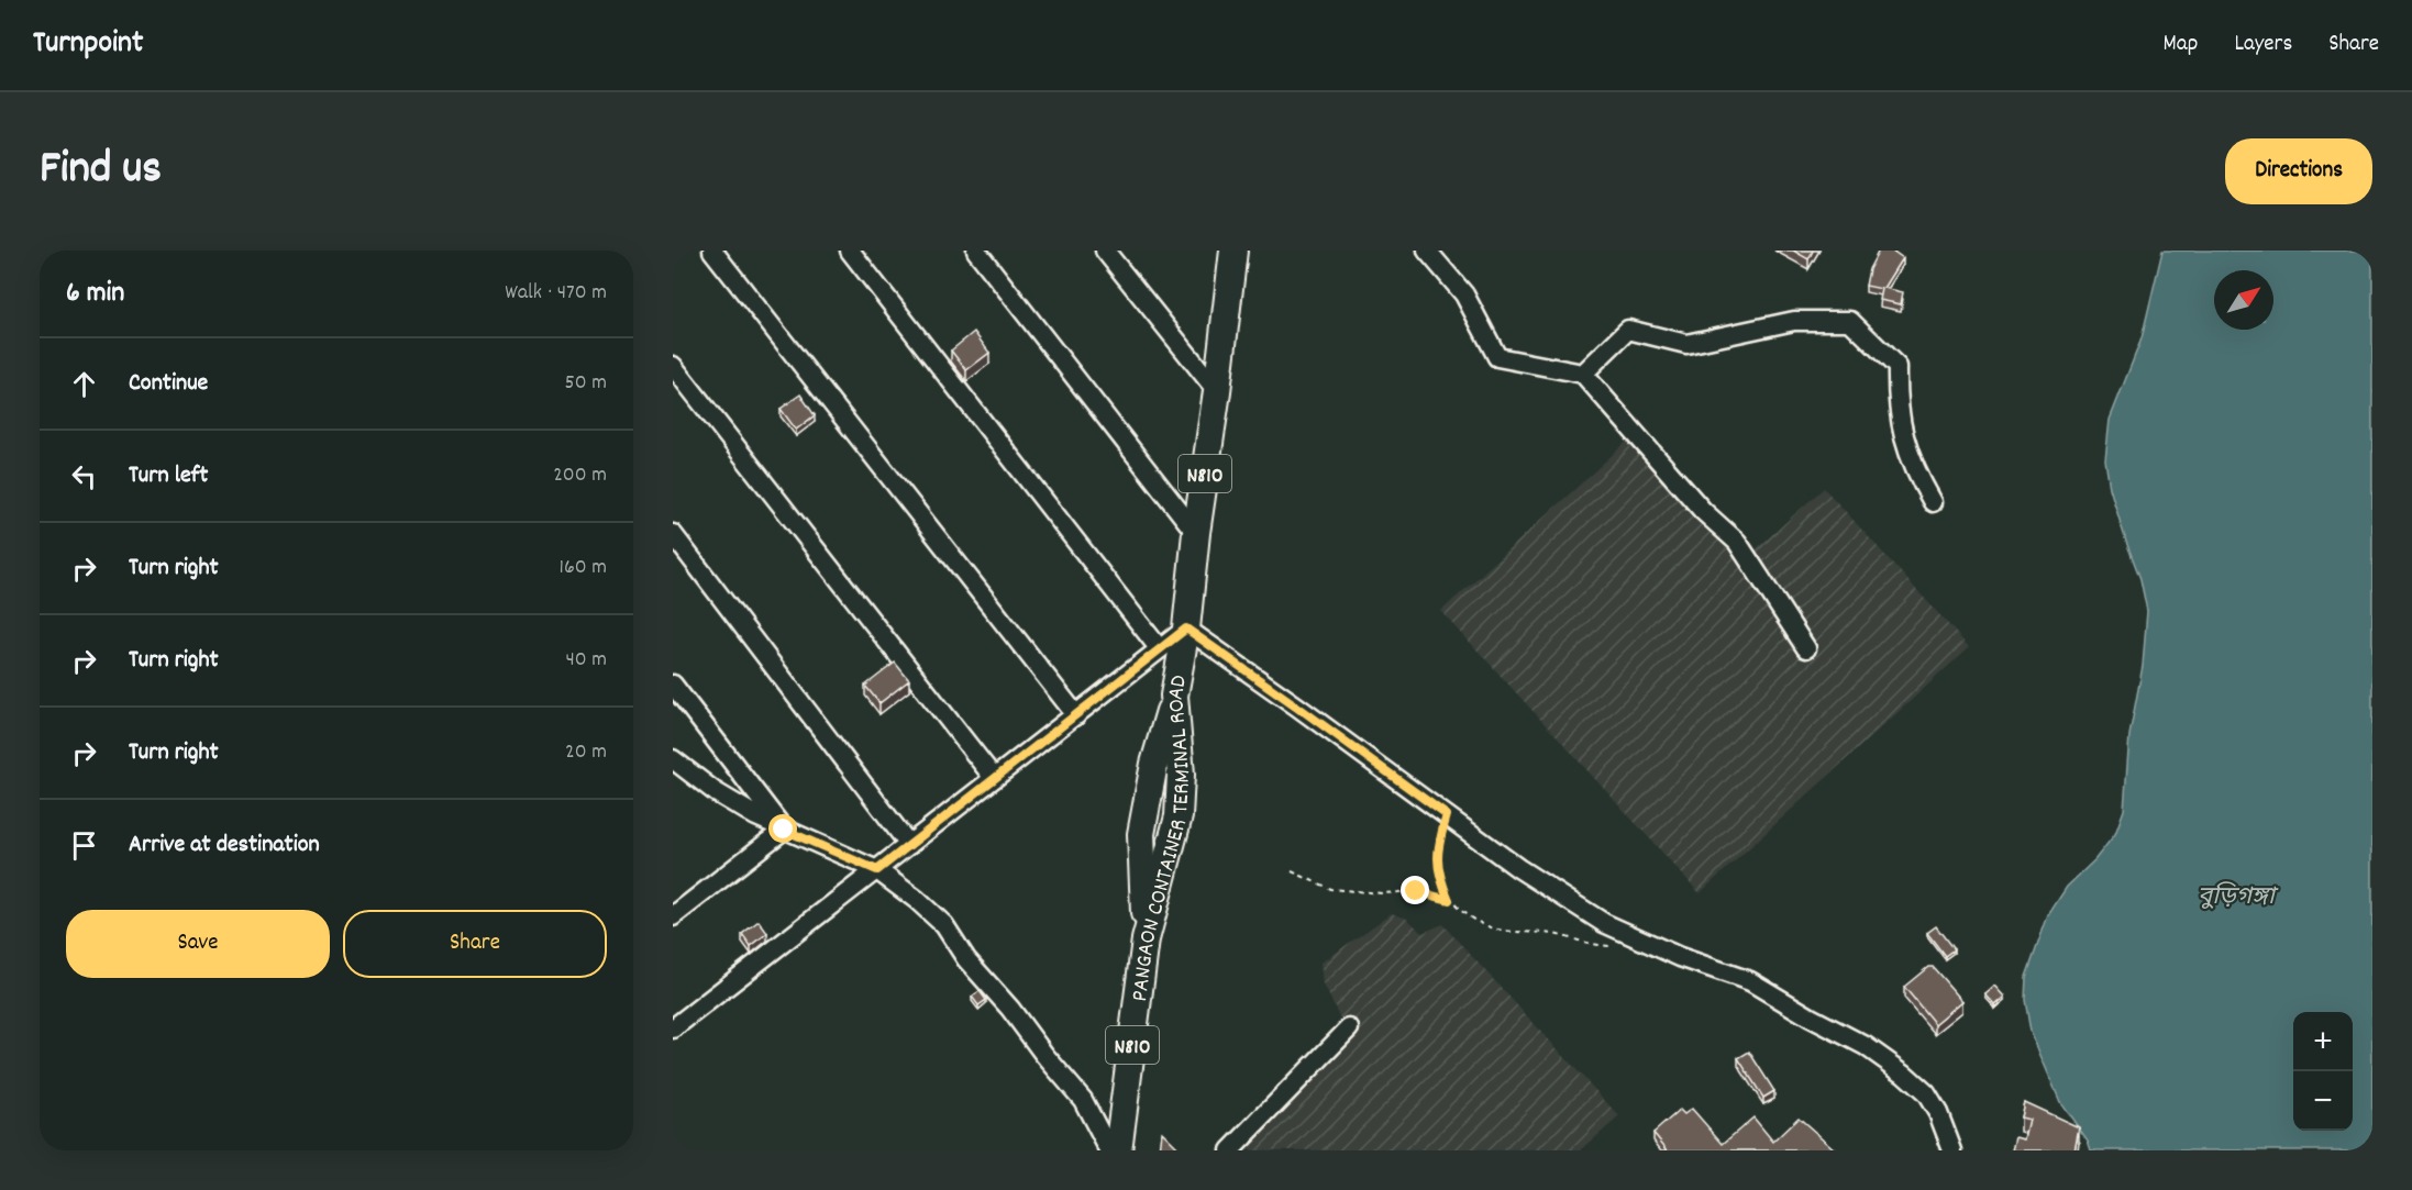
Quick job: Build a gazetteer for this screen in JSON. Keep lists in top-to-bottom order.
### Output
{
  "streets": {
    "highway": ["N810", "PANGAON CONTAINER TERMINAL ROAD"]
  },
  "water": ["বুড়িগঙ্গা"],
  "north": "top right",
  "page": {
    "header": "Turnpoint",
    "nav": ["Map", "Layers", "Share"],
    "title": "Find us",
    "buttons": [
      "Directions",
      ["Save", "Share"]
    ],
    "heading": ["6 min", "Walk · 470 m"],
    "list": [
      ["Continue", "50 m"],
      ["Turn left", "200 m"],
      ["Turn right", "160 m"],
      ["Turn right", "40 m"],
      ["Turn right", "20 m"],
      "Arrive at destination"
    ],
    "map_buttons": ["+", "−"]
  }
}
